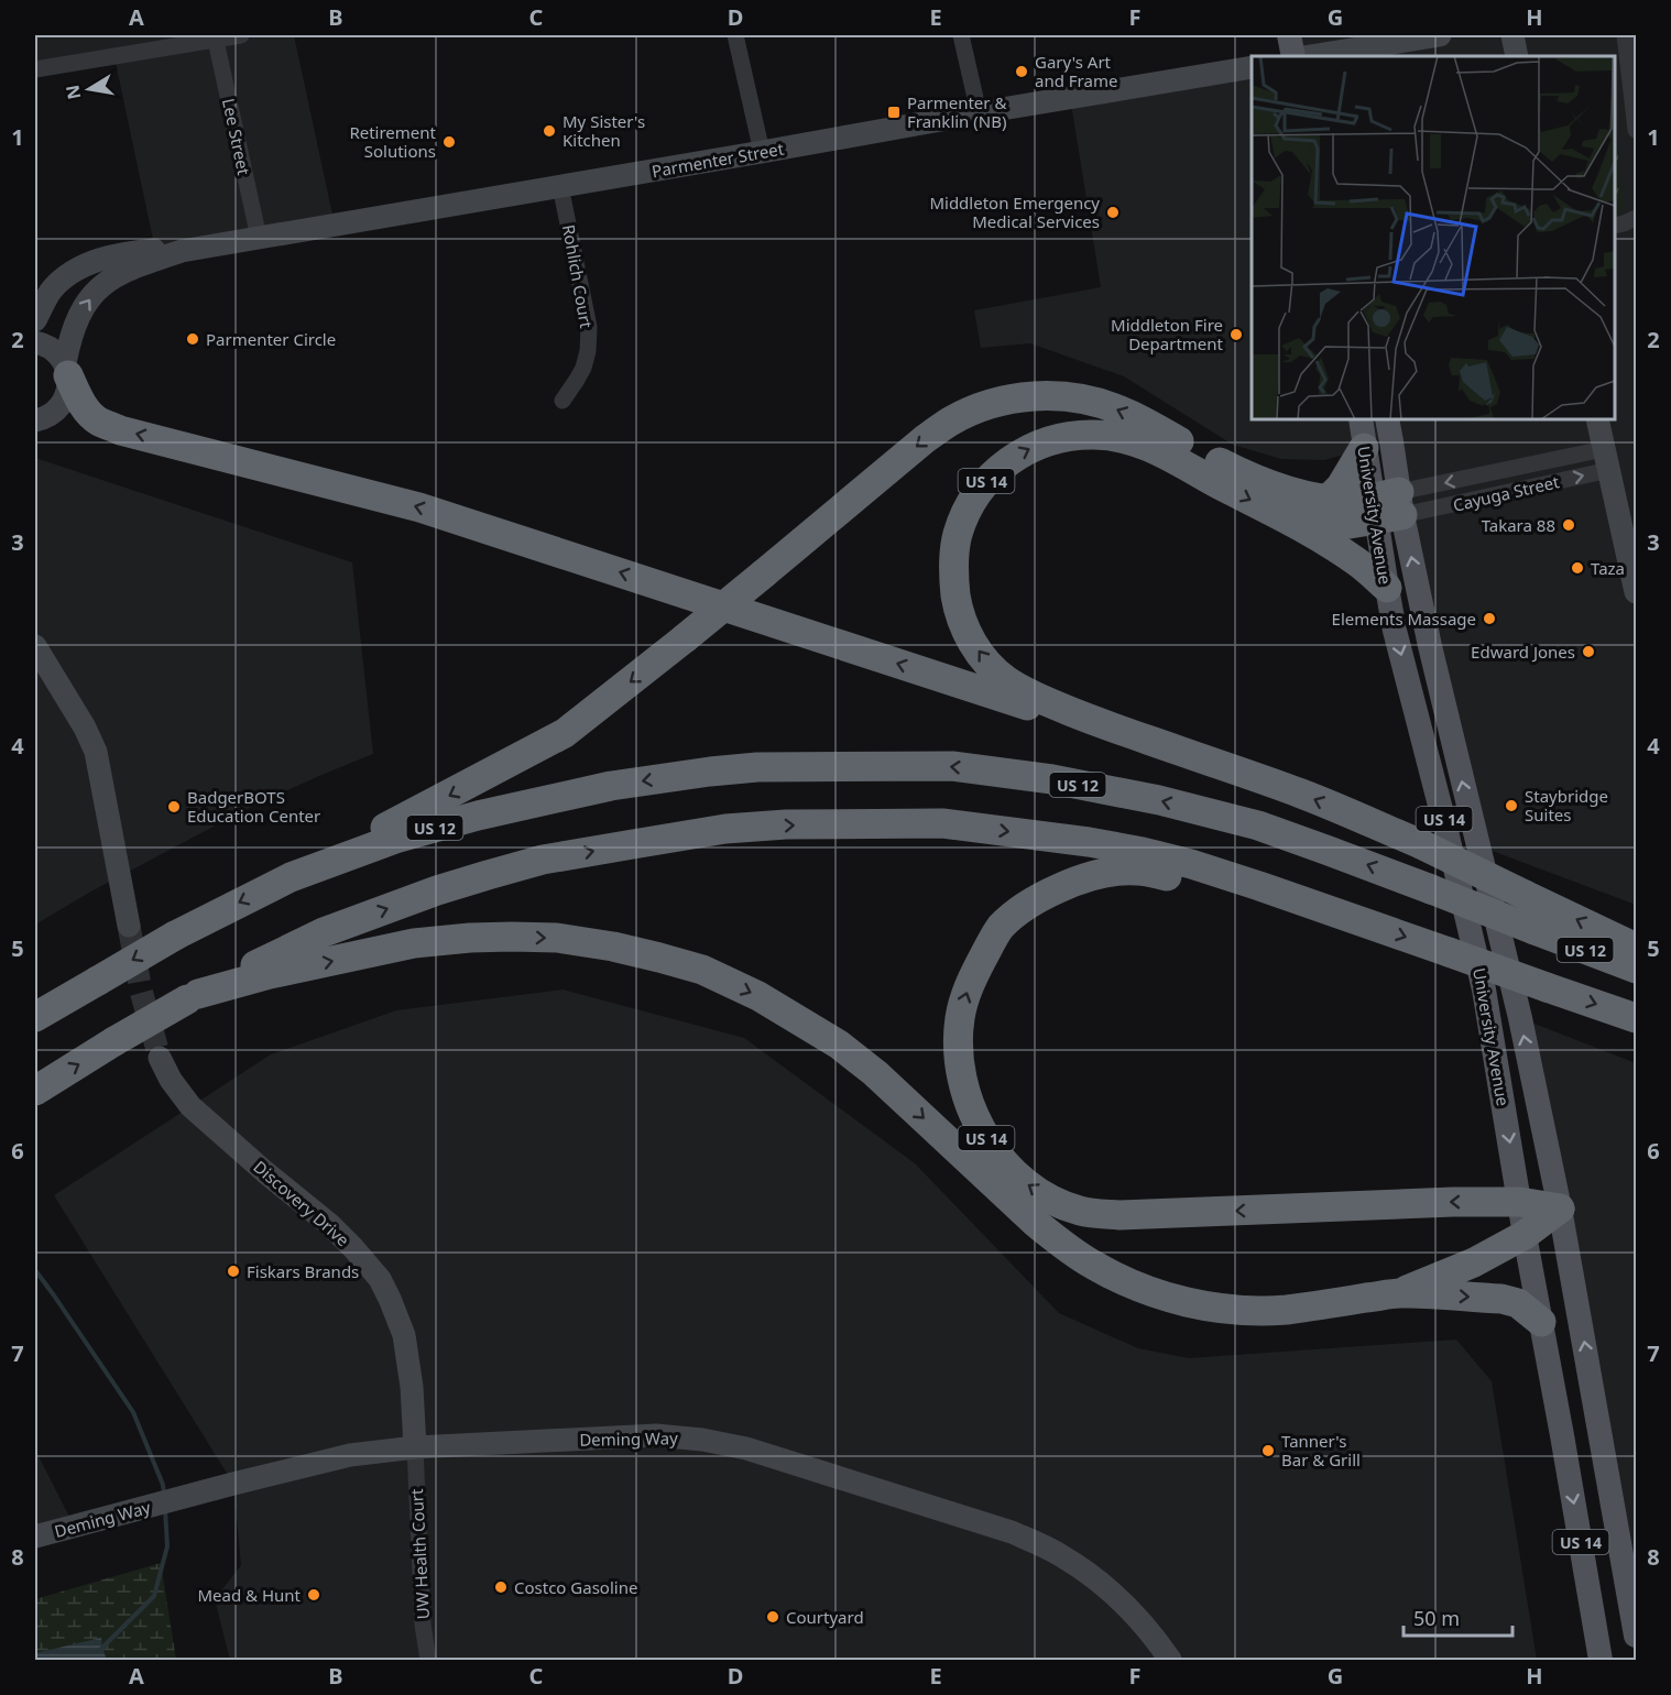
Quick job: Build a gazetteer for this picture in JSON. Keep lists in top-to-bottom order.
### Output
{
  "streets": {
    "highway": ["US 14", "US 12"],
    "main road": ["University Avenue"],
    "street": [
      "Lee Street",
      "Parmenter Street",
      "Rohlich Court",
      "Cayuga Street",
      "Discovery Drive",
      "Deming Way",
      "UW Health Court"
    ]
  },
  "crossings": [
    ["Lee Street", "Parmenter Street"],
    ["Parmenter Street", "Rohlich Court"],
    ["US 14", "University Avenue"],
    ["Cayuga Street", "University Avenue"],
    ["Discovery Drive", "Deming Way"],
    ["Discovery Drive", "UW Health Court"],
    ["Deming Way", "UW Health Court"]
  ],
  "places": {
    "other": [
      "Gary's Art and Frame",
      "My Sister's Kitchen",
      "Retirement Solutions",
      "Middleton Emergency Medical Services",
      "Middleton Fire Department",
      "Parmenter Circle",
      "Takara 88",
      "Taza",
      "Elements Massage",
      "Edward Jones",
      "Staybridge Suites",
      "BadgerBOTS Education Center",
      "Fiskars Brands",
      "Tanner's Bar & Grill",
      "Costco Gasoline",
      "Mead & Hunt",
      "Courtyard"
    ],
    "transit": ["Parmenter & Franklin (NB)"]
  },
  "scale_bar": "50 m",
  "north": "left",
  "grid": {
    "columns": [
      "A",
      "B",
      "C",
      "D",
      "E",
      "F",
      "G",
      "H"
    ],
    "rows": [
      "1",
      "2",
      "3",
      "4",
      "5",
      "6",
      "7",
      "8"
    ]
  }
}
